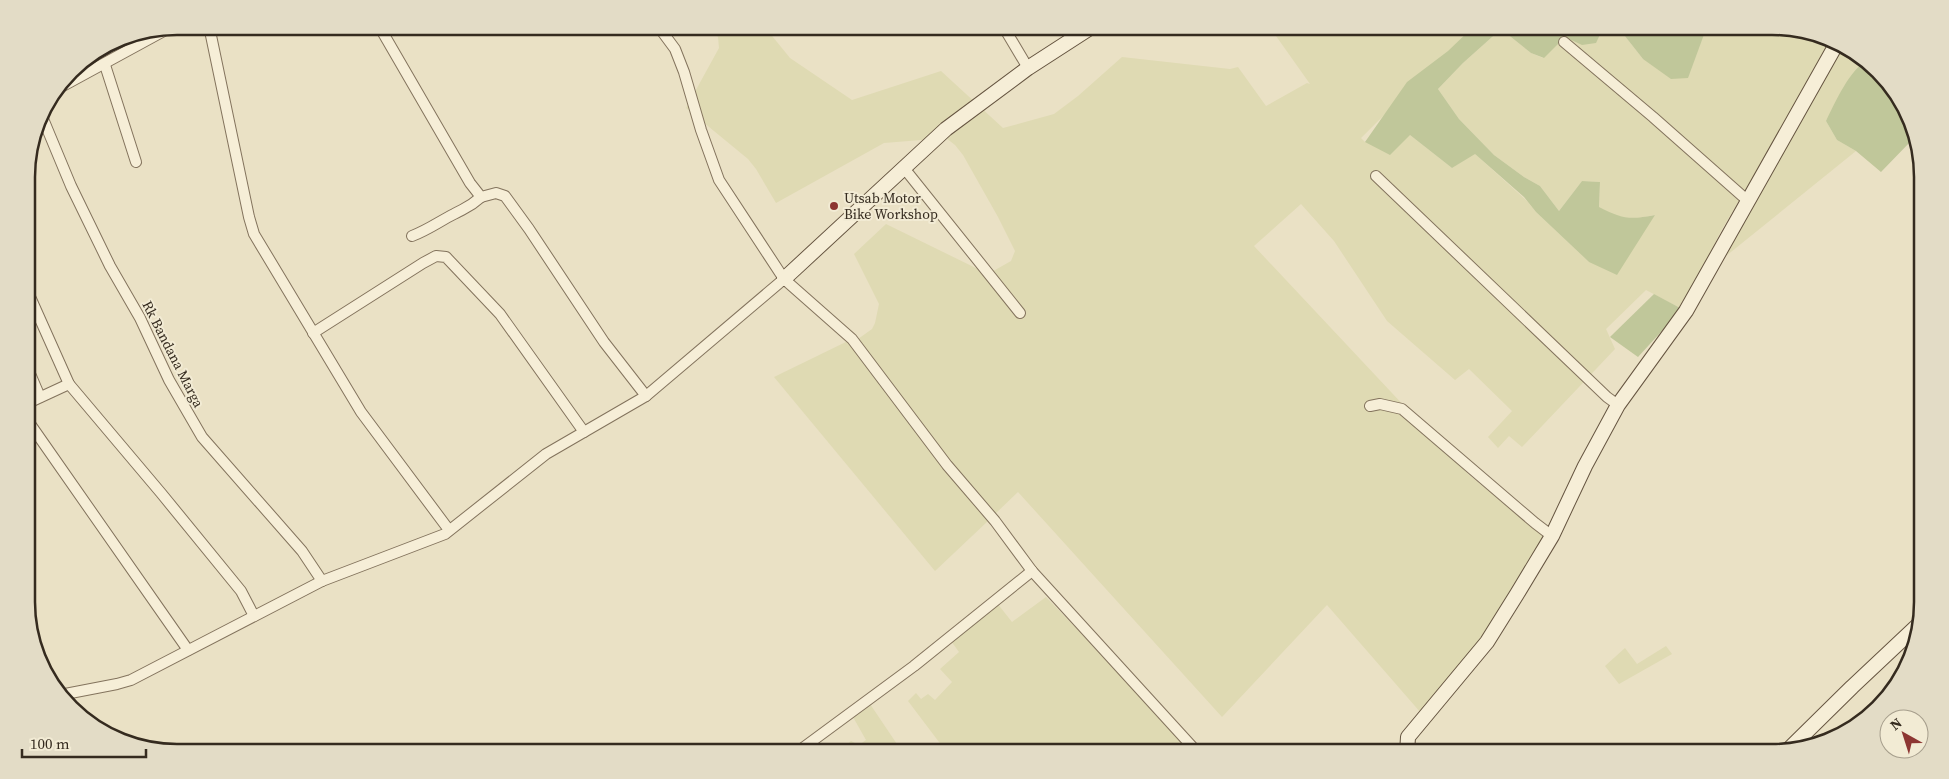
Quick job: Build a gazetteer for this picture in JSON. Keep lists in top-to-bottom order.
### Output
{
  "streets": {
    "street": ["Rk Bandana Marga"]
  },
  "places": ["Utsab Motor Bike Workshop"],
  "scale_bar": "100 m",
  "north": "top left"
}
